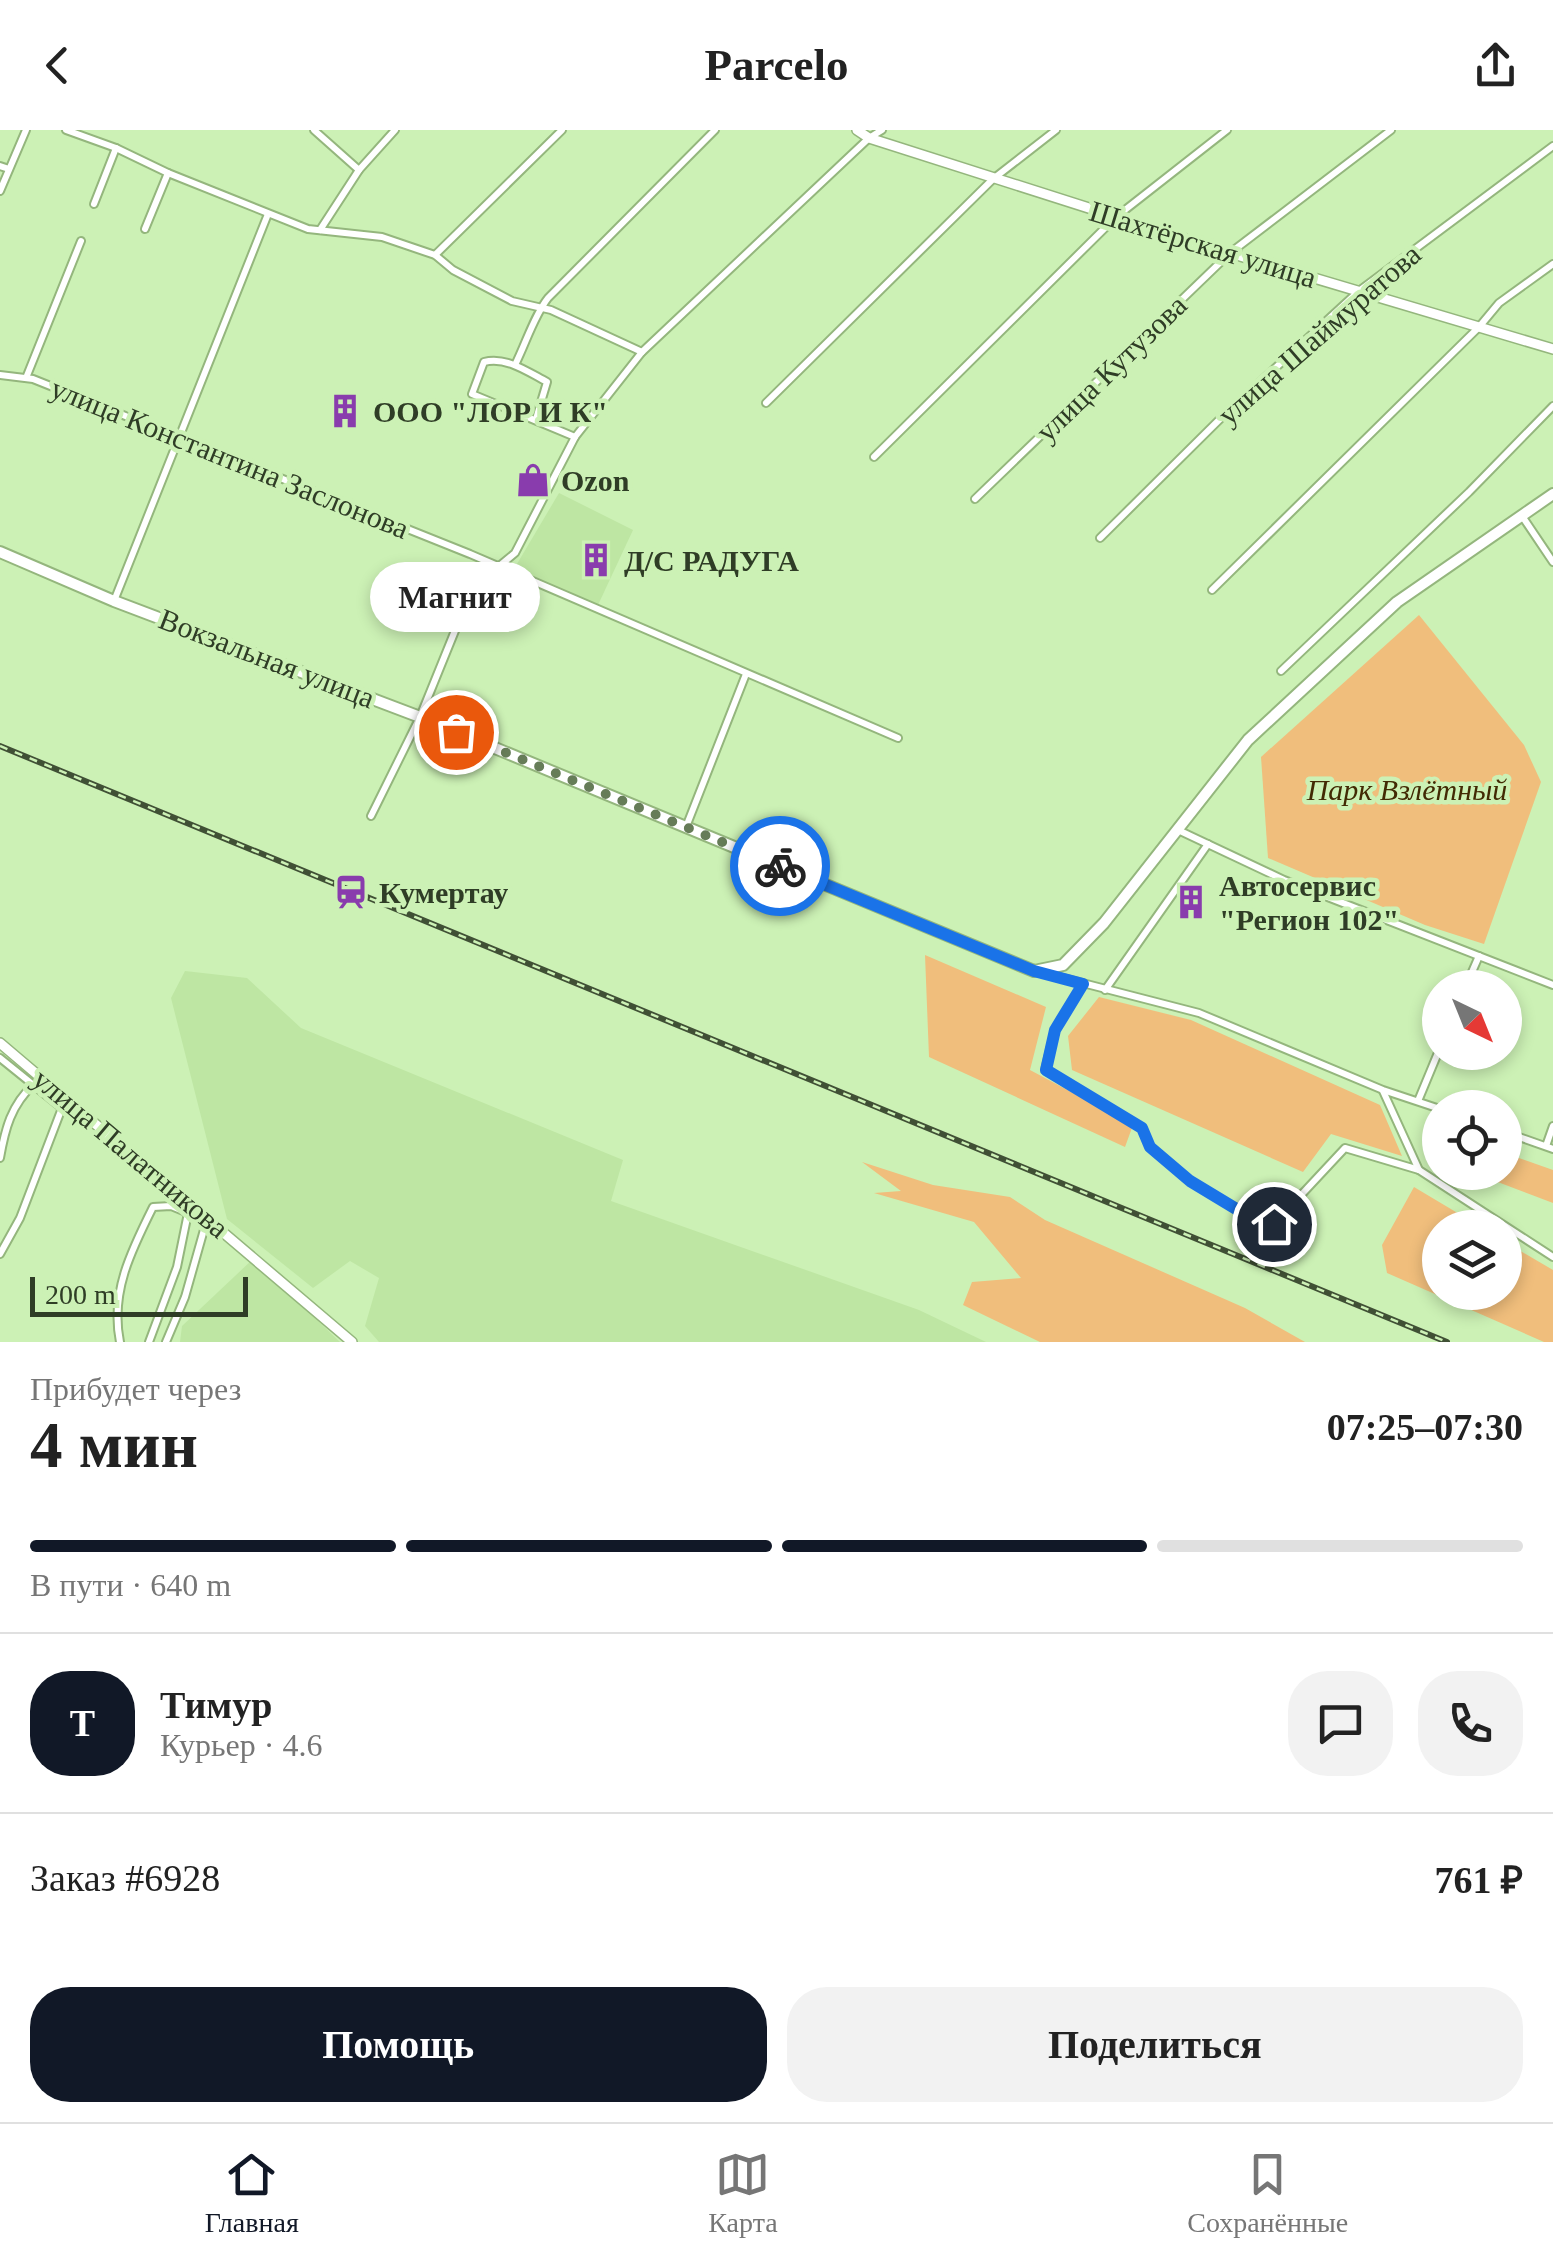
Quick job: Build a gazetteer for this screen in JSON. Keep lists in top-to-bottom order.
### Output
{
  "streets": {
    "main road": ["Вокзальная улица"],
    "street": [
      "Шахтёрская улица",
      "улица Шаймуратова",
      "улица Кутузова",
      "улица Константина Заслонова",
      "улица Палатникова"
    ]
  },
  "crossings": [
    ["Шахтёрская улица", "улица Шаймуратова"],
    ["Шахтёрская улица", "улица Кутузова"]
  ],
  "parks": ["Парк Взлётный"],
  "places": {
    "building": ["ООО \"ЛОР И К\"", "Д/С РАДУГА", "Автосервис \"Регион 102\""],
    "shop": ["Ozon"],
    "other": ["Магнит"],
    "station": ["Кумертау"]
  },
  "scale_bar": "200 m",
  "north": "bottom right",
  "page": {
    "header": "Parcelo",
    "bubble": "Магнит",
    "scale": "200 m",
    "heading": ["4 мин", "Прибудет через", "07:25–07:30"],
    "panel": [
      "Тимур",
      "Курьер · 4.6",
      "Заказ #6928",
      "761 ₽"
    ],
    "bar": "В пути · 640 m",
    "round": "Т",
    "buttons": ["Помощь", "Поделиться"],
    "tabs": ["Главная", "Карта", "Сохранённые"]
  }
}
